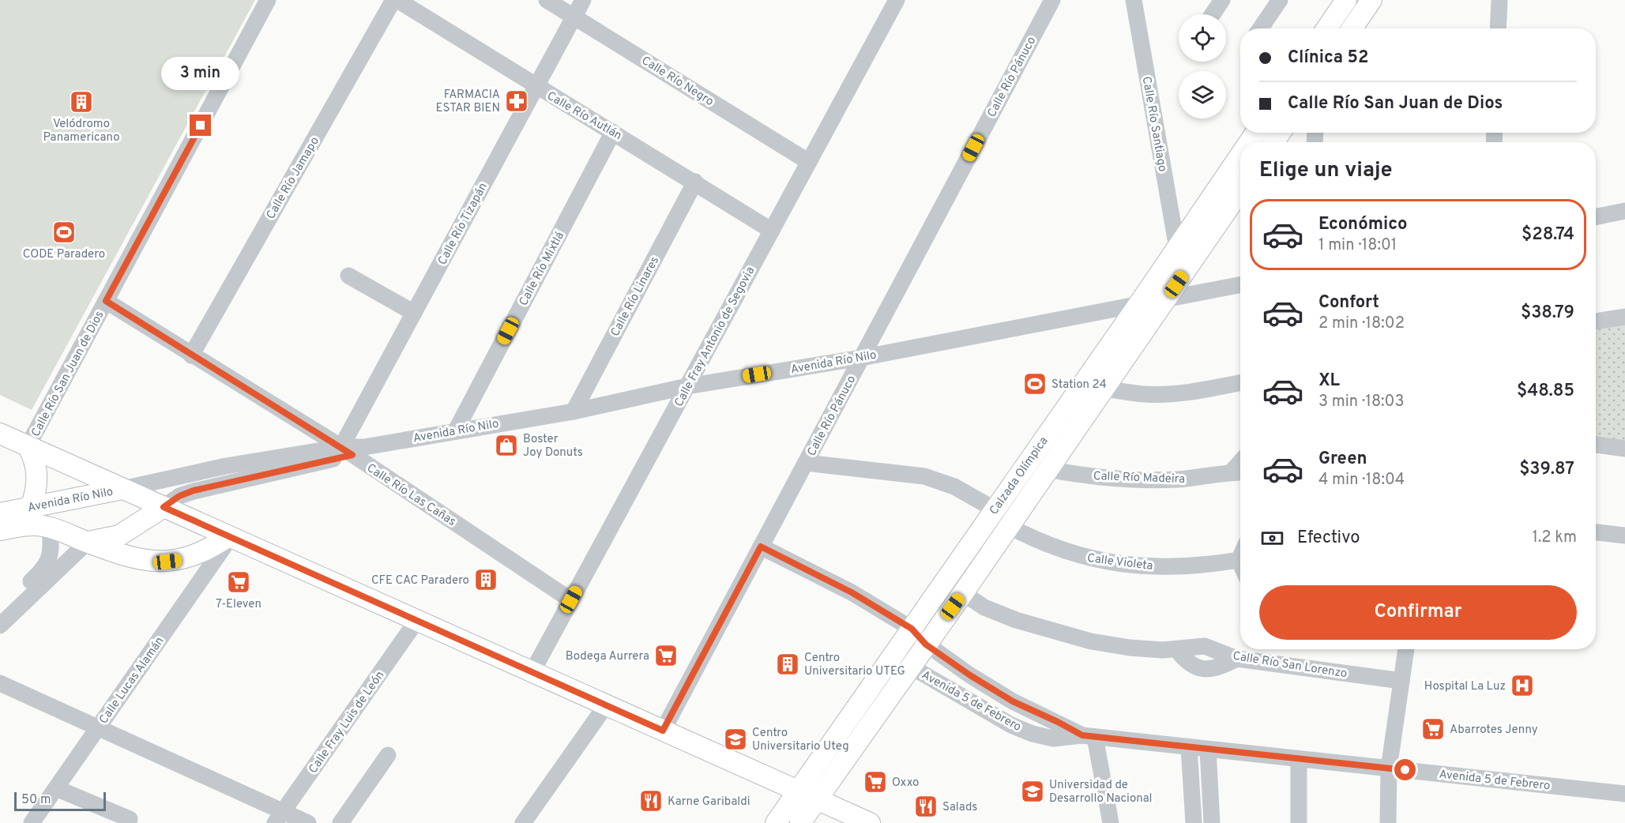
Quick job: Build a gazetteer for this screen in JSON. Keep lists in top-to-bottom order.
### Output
{
  "streets": {
    "main road": ["Avenida Río Nilo", "Calzada Olímpica"],
    "street": [
      "Calle Río Pánuco",
      "Calle Río Negro",
      "Calle Río Autlán",
      "Calle Río Santiago",
      "Calle Río Jamapo",
      "Calle Río Tizapán",
      "Calle Río Mixtlá",
      "Calle Río Linares",
      "Calle Fray Antonio de Segovia",
      "Calle Río San Juan de Dios",
      "Calle Río Madeira",
      "Calle Río Las Cañas",
      "Calle Violeta",
      "Calle Río San Lorenzo",
      "Calle Lucas Alamán",
      "Avenida 5 de Febrero",
      "Calle Fray Luis de León"
    ]
  },
  "crossings": [
    ["Calle Río Pánuco", "Avenida Río Nilo"],
    ["Calle Río Pánuco", "Avenida 5 de Febrero"],
    ["Calle Río Negro", "Calle Río Tizapán"],
    ["Calle Río Negro", "Calle Fray Antonio de Segovia"],
    ["Calle Río Autlán", "Calle Río Tizapán"],
    ["Calle Río Autlán", "Calle Río Mixtlá"],
    ["Calle Río Autlán", "Calle Río Linares"],
    ["Calle Río Autlán", "Calle Fray Antonio de Segovia"],
    ["Calle Río Santiago", "Calzada Olímpica"],
    ["Calle Río Jamapo", "Calle Río Las Cañas"],
    ["Calle Río Tizapán", "Avenida Río Nilo"],
    ["Calle Río Tizapán", "Calle Río Las Cañas"],
    ["Calle Río Mixtlá", "Avenida Río Nilo"],
    ["Calle Río Linares", "Avenida Río Nilo"],
    ["Calle Fray Antonio de Segovia", "Avenida Río Nilo"],
    ["Calle Fray Antonio de Segovia", "Calle Río Las Cañas"],
    ["Avenida Río Nilo", "Calzada Olímpica"],
    ["Avenida Río Nilo", "Calle Río Las Cañas"],
    ["Calle Río San Juan de Dios", "Calle Río Las Cañas"],
    ["Calzada Olímpica", "Calle Río Madeira"],
    ["Calzada Olímpica", "Calle Violeta"],
    ["Calzada Olímpica", "Calle Río San Lorenzo"],
    ["Calzada Olímpica", "Avenida 5 de Febrero"]
  ],
  "places": {
    "pharmacy": ["FARMACIA ESTAR BIEN"],
    "building": ["Velódromo Panamericano", "CFE CAC Paradero", "Centro Universitario UTEG"],
    "sports": ["CODE Paradero", "Station 24"],
    "shop": ["Boster Joy Donuts"],
    "supermarket": [
      "7-Eleven",
      "Bodega Aurrera",
      "Abarrotes Jenny",
      "Oxxo"
    ],
    "hospital": ["Hospital La Luz"],
    "school or university": ["Centro Universitario Uteg", "Universidad de Desarrollo Nacional"],
    "restaurant": ["Karne Garibaldi", "Salads"]
  },
  "scale_bar": "50 m",
  "page": {
    "banner": ["Clínica 52", "Calle Río San Juan de Dios"],
    "bubble": "3 min",
    "heading": "Elige un viaje",
    "list": [
      {
        "name": "Económico",
        "note": "1 min · 18:01",
        "value": "$28.74"
      },
      {
        "name": "Confort",
        "note": "2 min · 18:02",
        "value": "$38.79"
      },
      {
        "name": "XL",
        "note": "3 min · 18:03",
        "value": "$48.85"
      },
      {
        "name": "Green",
        "note": "4 min · 18:04",
        "value": "$39.87"
      }
    ],
    "pay": ["Efectivo", "1.2 km"],
    "buttons": "Confirmar",
    "scale": "50 m"
  }
}
